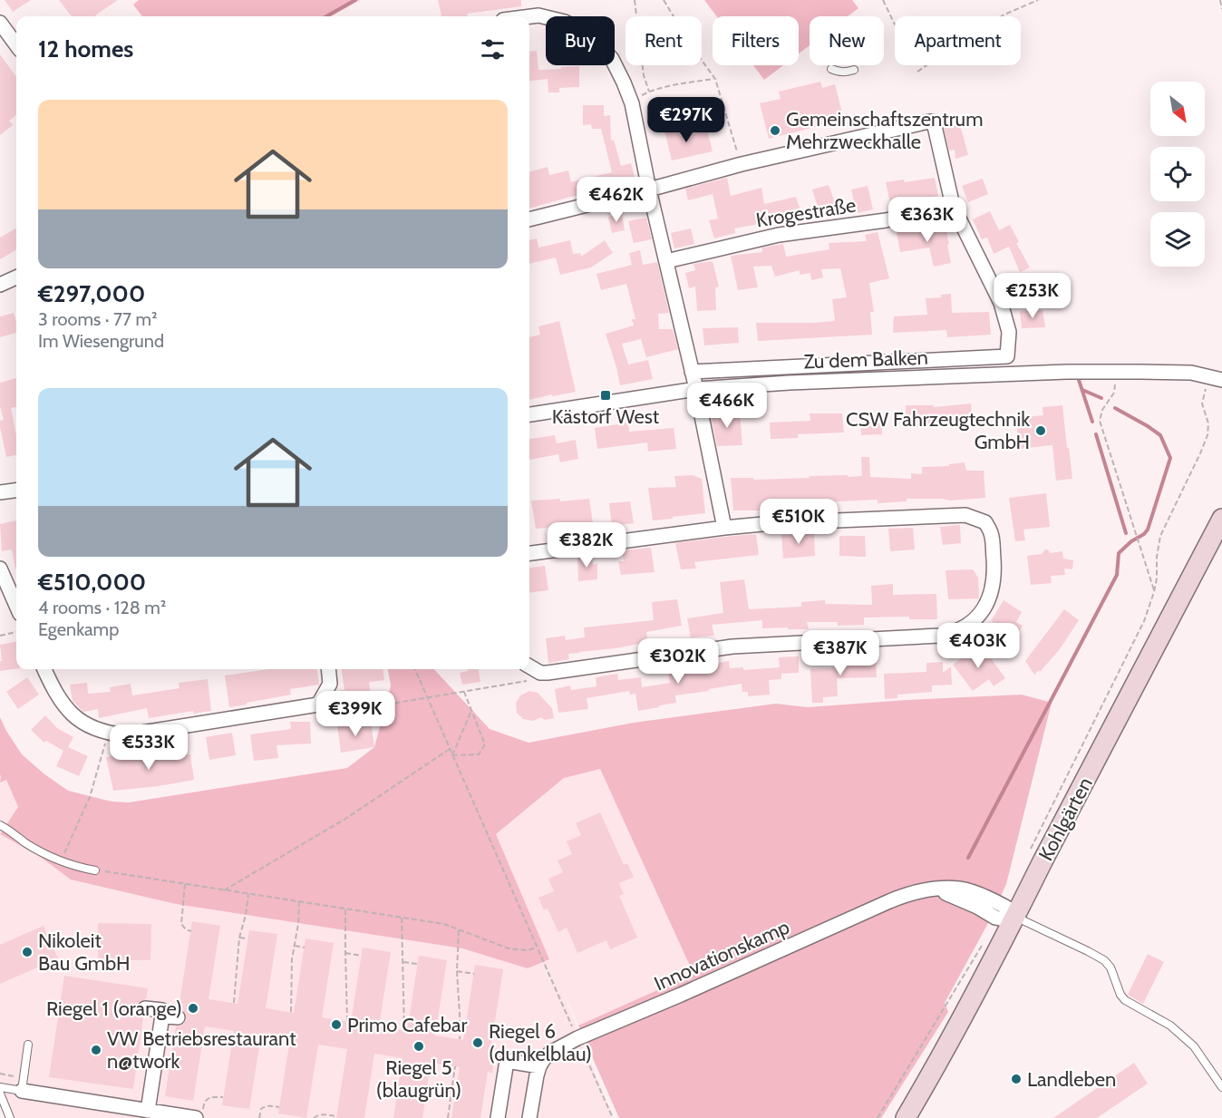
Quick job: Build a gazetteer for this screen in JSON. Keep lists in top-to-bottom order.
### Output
{
  "streets": {
    "street": [
      "Krogestraße",
      "Zu dem Balken",
      "Kohlgärten",
      "Innovationskamp"
    ]
  },
  "crossings": [
    ["Kohlgärten", "Innovationskamp"]
  ],
  "places": {
    "other": [
      "Gemeinschaftszentrum Mehrzweckhalle",
      "CSW Fahrzeugtechnik GmbH",
      "Nikoleit Bau GmbH",
      "Riegel 1 (orange)",
      "Primo Cafebar",
      "Riegel 6 (dunkelblau)",
      "Riegel 5 (blaugrün)",
      "VW Betriebsrestaurant n@twork",
      "Landleben"
    ],
    "transit": ["Kästorf West"]
  },
  "north": "bottom right",
  "page": {
    "chip": [
      "Buy",
      "Rent",
      "Filters",
      "New",
      "Apartment"
    ],
    "heading": "12 homes",
    "list": [
      {
        "name": "€297,000",
        "note": "3 rooms · 77 m² · Im Wiesengrund"
      },
      {
        "name": "€510,000",
        "note": "4 rooms · 128 m² · Egenkamp"
      }
    ],
    "price": [
      "€297K",
      "€462K",
      "€363K",
      "€253K",
      "€466K",
      "€510K",
      "€382K",
      "€403K",
      "€387K",
      "€302K",
      "€399K",
      "€533K"
    ]
  }
}
